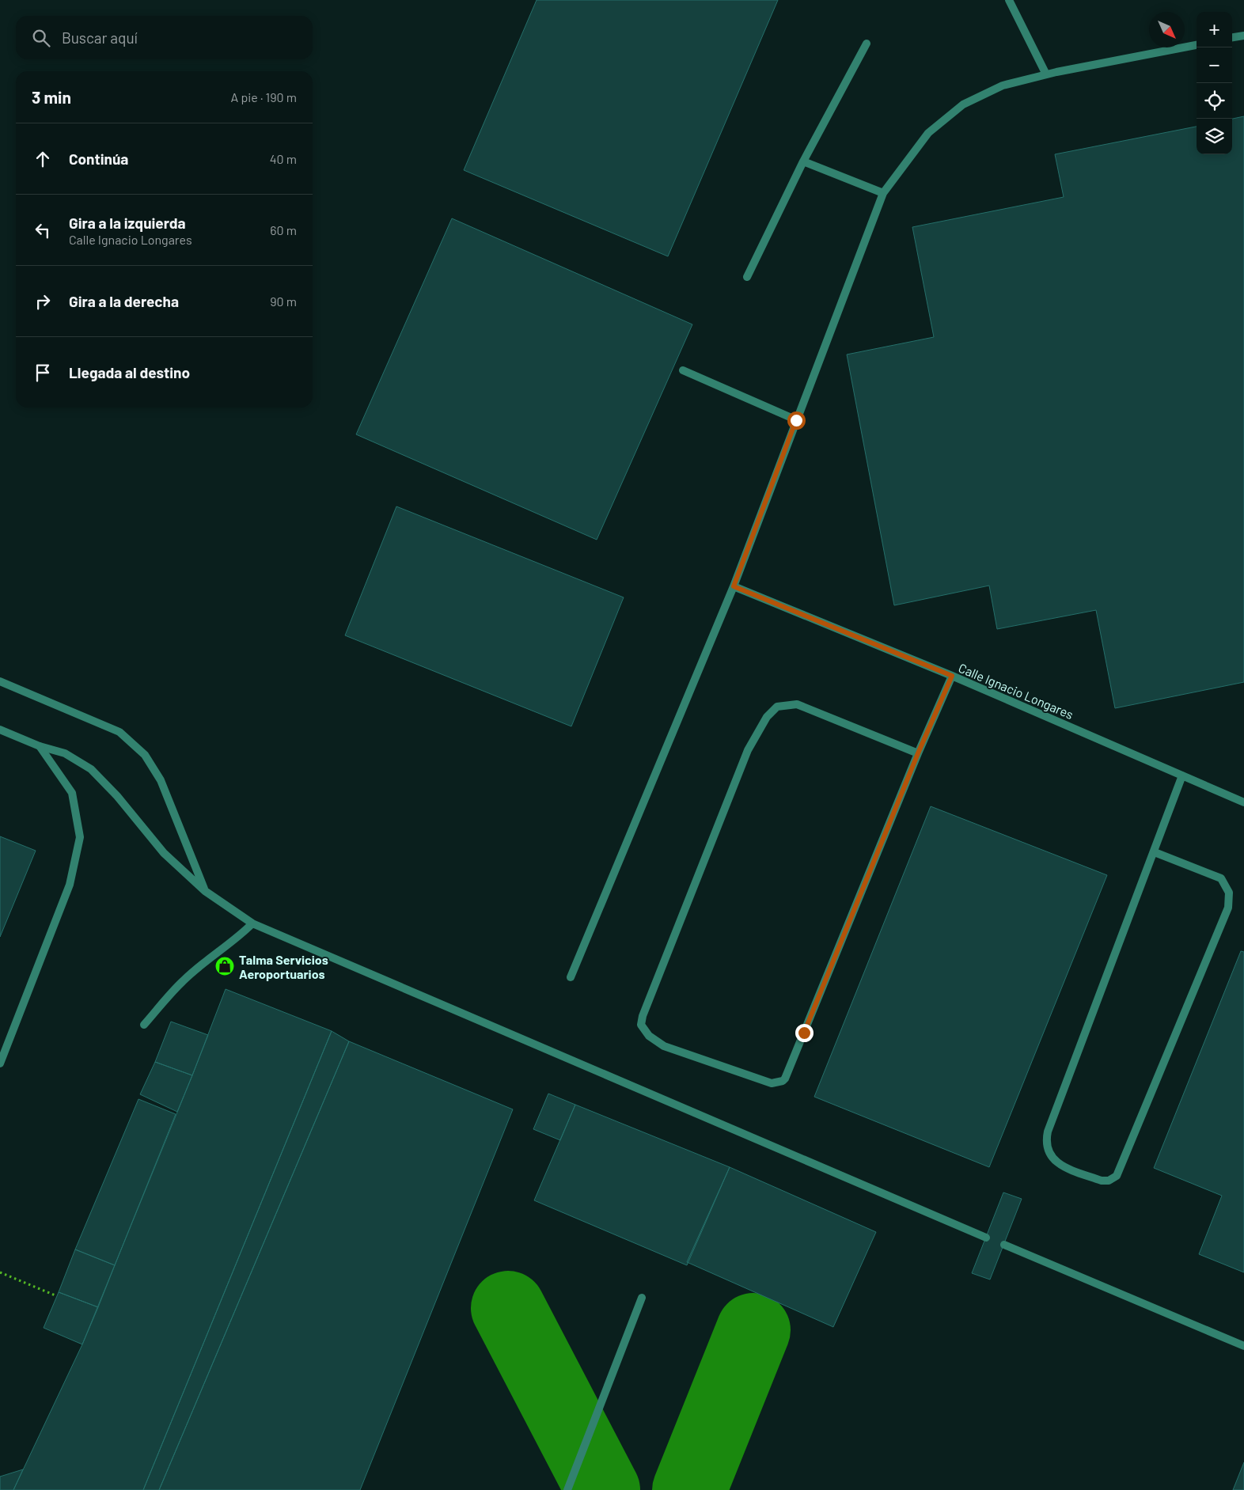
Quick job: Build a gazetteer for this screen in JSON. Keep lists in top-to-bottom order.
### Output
{
  "streets": {
    "street": ["Calle Ignacio Longares"]
  },
  "places": {
    "shop": ["Talma Servicios Aeroportuarios"]
  },
  "north": "bottom right",
  "page": {
    "map_buttons": ["+", "−"],
    "search": "Buscar aquí",
    "heading": ["3 min", "A pie · 190 m"],
    "list": [
      ["Continúa", "40 m"],
      ["Gira a la izquierda", "Calle Ignacio Longares", "60 m"],
      ["Gira a la derecha", "90 m"],
      "Llegada al destino"
    ]
  }
}
